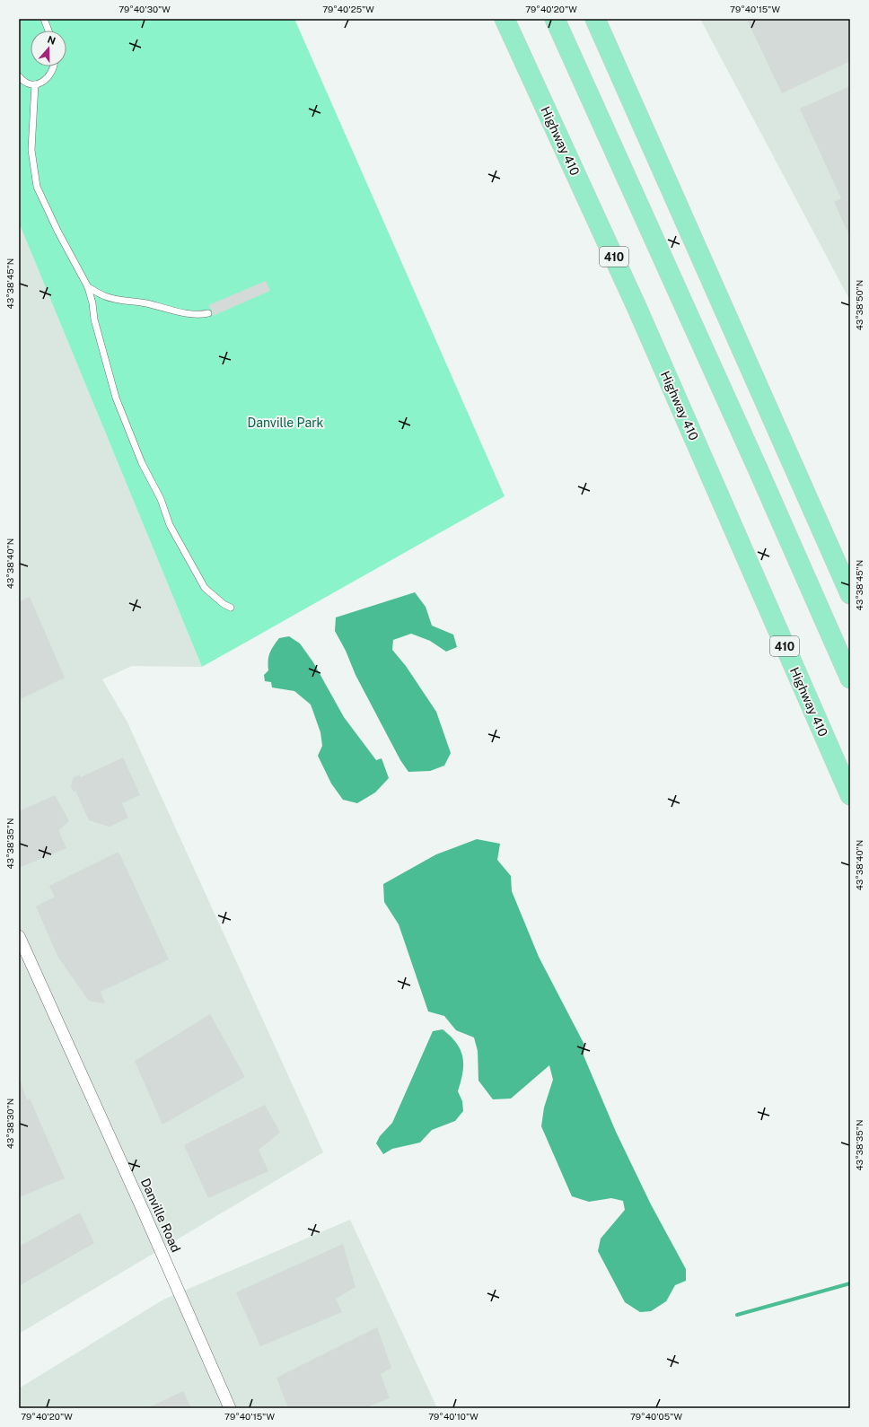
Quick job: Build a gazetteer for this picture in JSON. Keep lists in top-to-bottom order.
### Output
{
  "streets": {
    "highway": ["Highway 410", "410"],
    "street": ["Danville Road"]
  },
  "parks": ["Danville Park"],
  "north": "top",
  "coordinates": [
    "79°40'30\"W",
    "79°40'25\"W",
    "79°40'20\"W",
    "79°40'15\"W",
    "43°38'45\"N",
    "43°38'50\"N",
    "43°38'40\"N",
    "43°38'35\"N",
    "43°38'30\"N",
    "79°40'10\"W",
    "79°40'05\"W"
  ]
}
